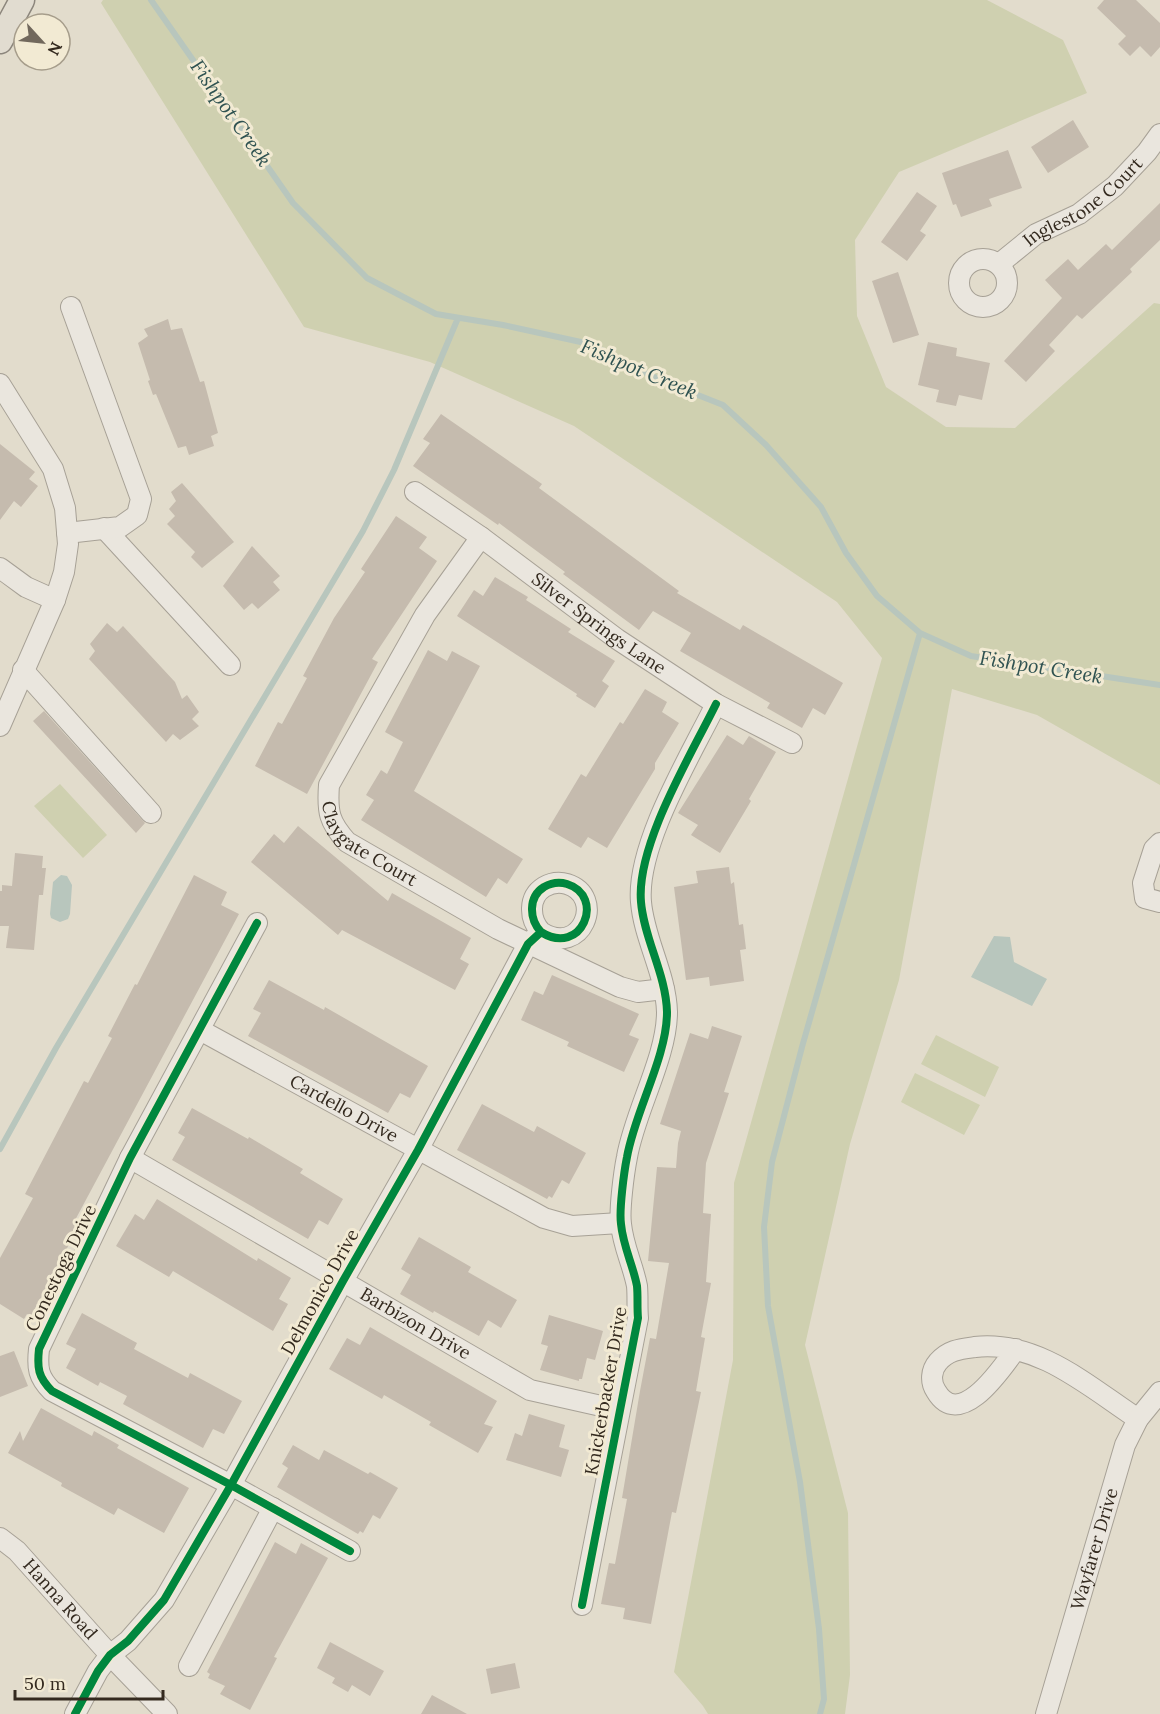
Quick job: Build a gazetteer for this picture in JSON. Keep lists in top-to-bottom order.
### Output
{
  "streets": {
    "street": [
      "Inglestone Court",
      "Silver Springs Lane",
      "Claygate Court",
      "Cardello Drive",
      "Conestoga Drive",
      "Delmonico Drive",
      "Barbizon Drive",
      "Knickerbacker Drive",
      "Wayfarer Drive",
      "Hanna Road"
    ]
  },
  "crossings": [
    ["Silver Springs Lane", "Claygate Court"],
    ["Silver Springs Lane", "Knickerbacker Drive"],
    ["Claygate Court", "Delmonico Drive"],
    ["Claygate Court", "Knickerbacker Drive"],
    ["Cardello Drive", "Conestoga Drive"],
    ["Cardello Drive", "Delmonico Drive"],
    ["Cardello Drive", "Knickerbacker Drive"],
    ["Conestoga Drive", "Delmonico Drive"],
    ["Conestoga Drive", "Barbizon Drive"],
    ["Delmonico Drive", "Barbizon Drive"],
    ["Delmonico Drive", "Hanna Road"],
    ["Barbizon Drive", "Knickerbacker Drive"]
  ],
  "water": ["Fishpot Creek"],
  "scale_bar": "50 m",
  "north": "bottom right"
}
